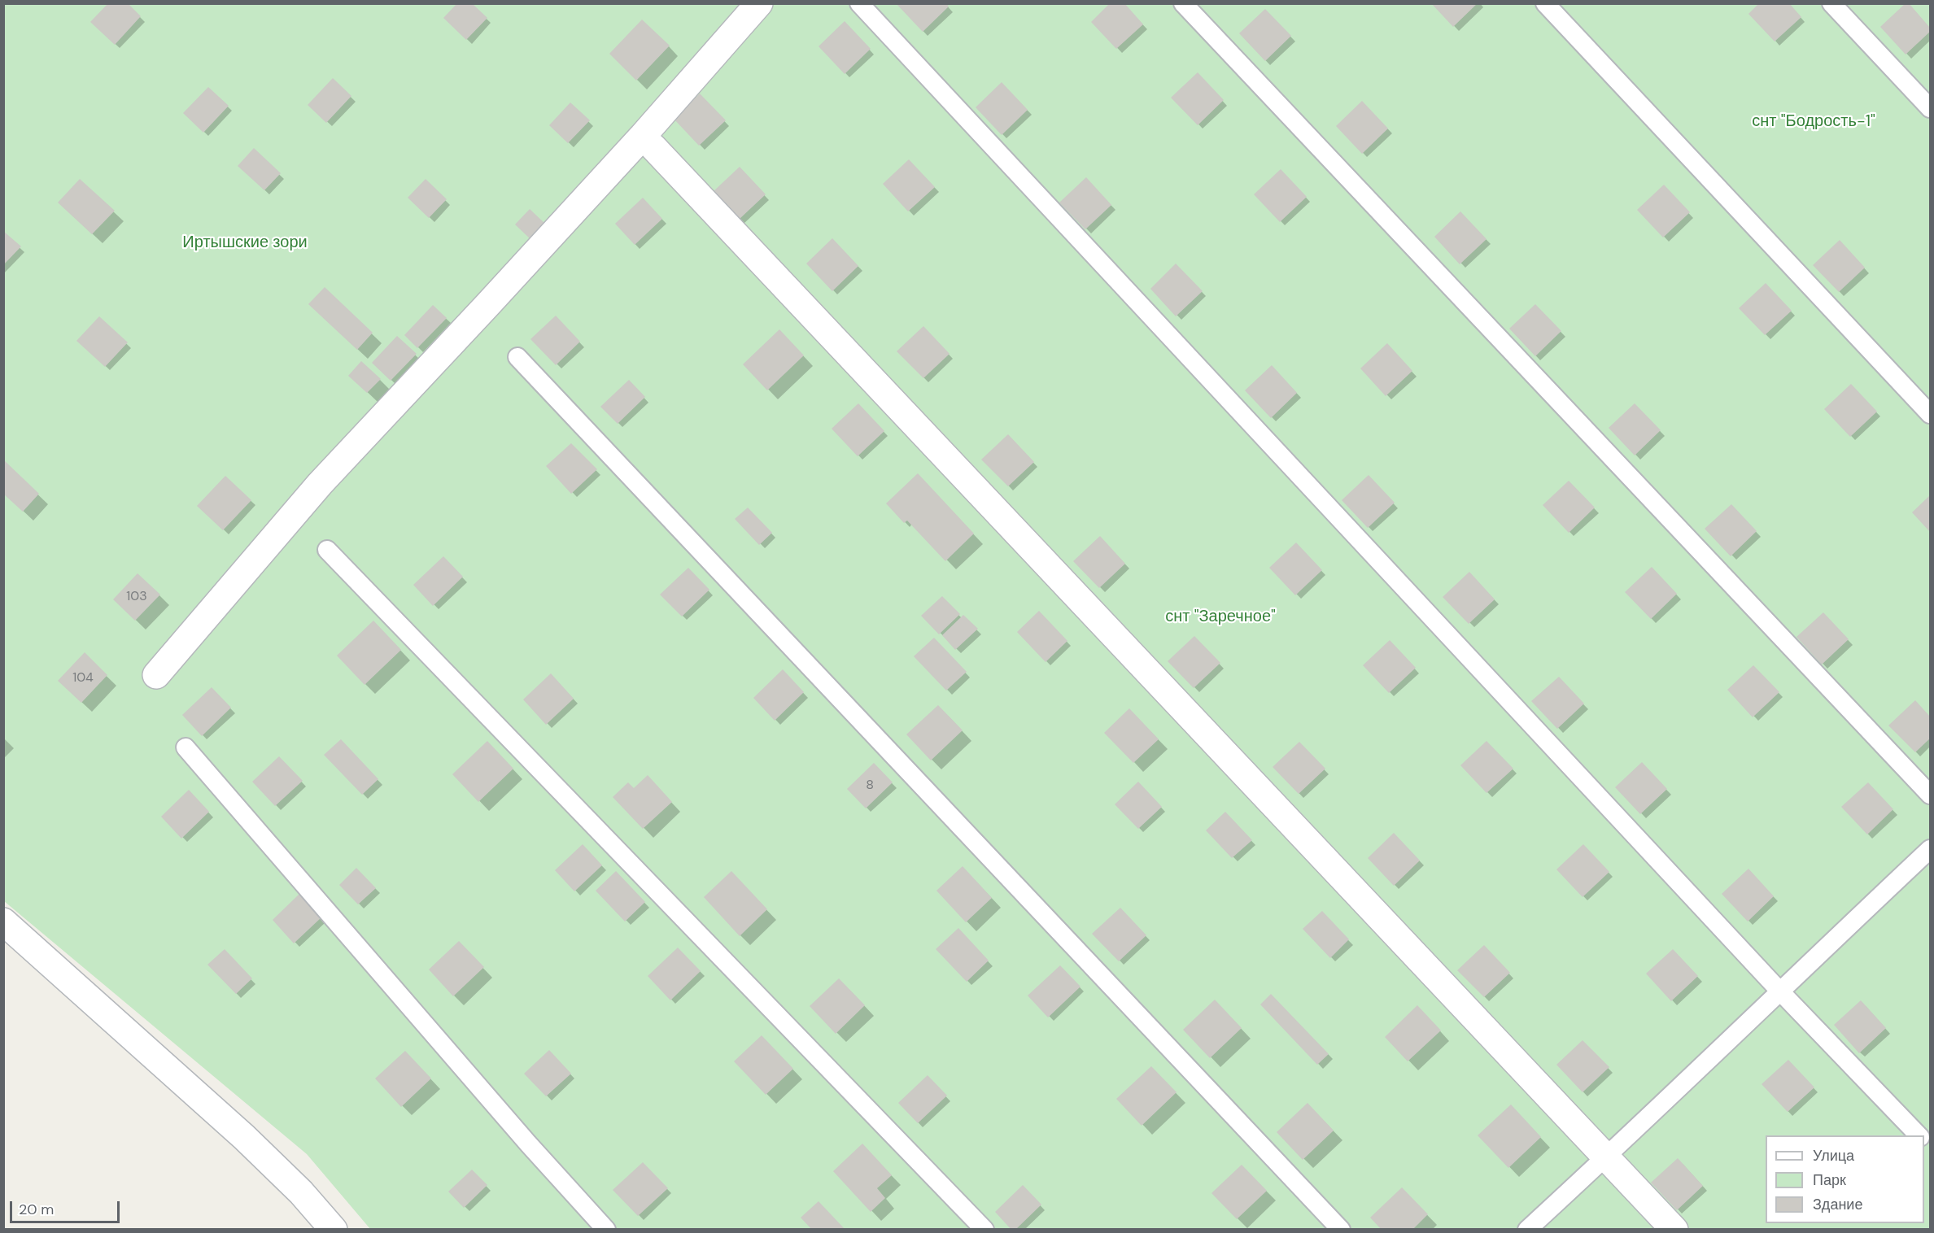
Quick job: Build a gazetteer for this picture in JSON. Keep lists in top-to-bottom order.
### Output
{
  "parks": ["снт \"Бодрость-1\"", "Иртышские зори", "снт \"Заречное\""],
  "house_numbers": ["103", "104", "8"],
  "legend": ["Улица", "Парк", "Здание"],
  "scale_bar": "20 m"
}
